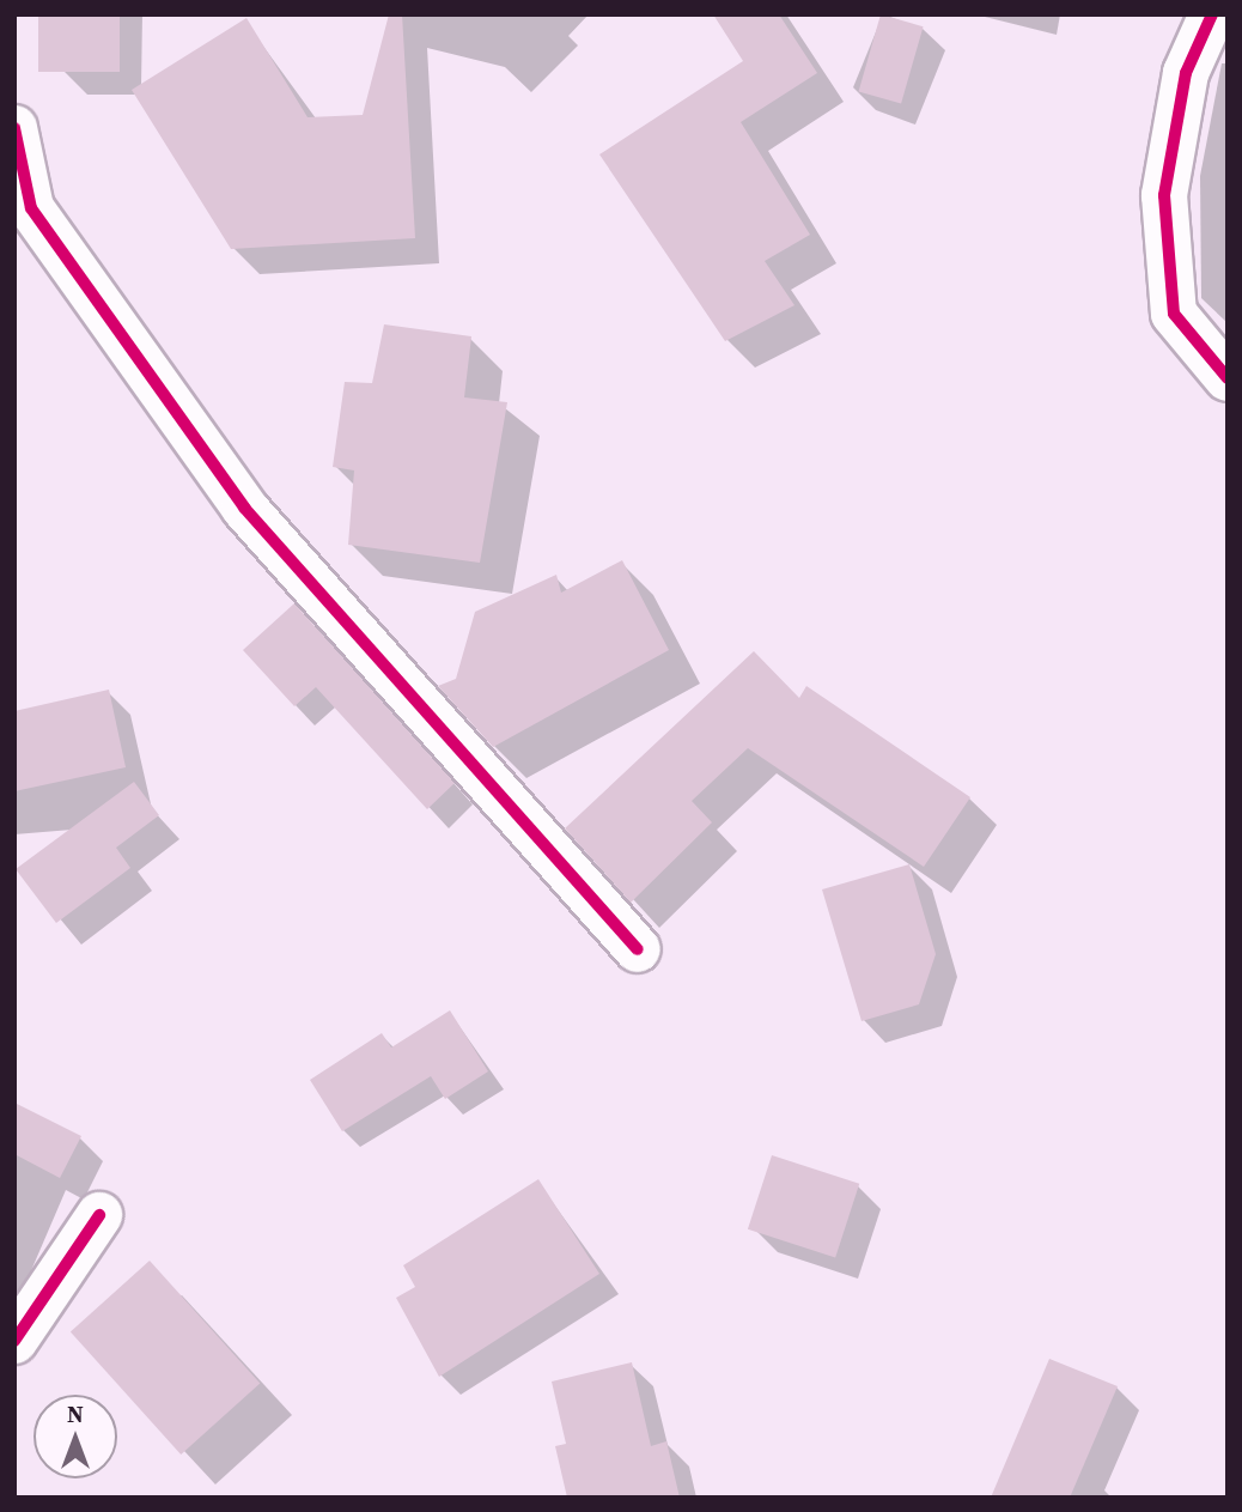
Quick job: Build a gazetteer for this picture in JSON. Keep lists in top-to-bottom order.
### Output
{
  "north": "top"
}
